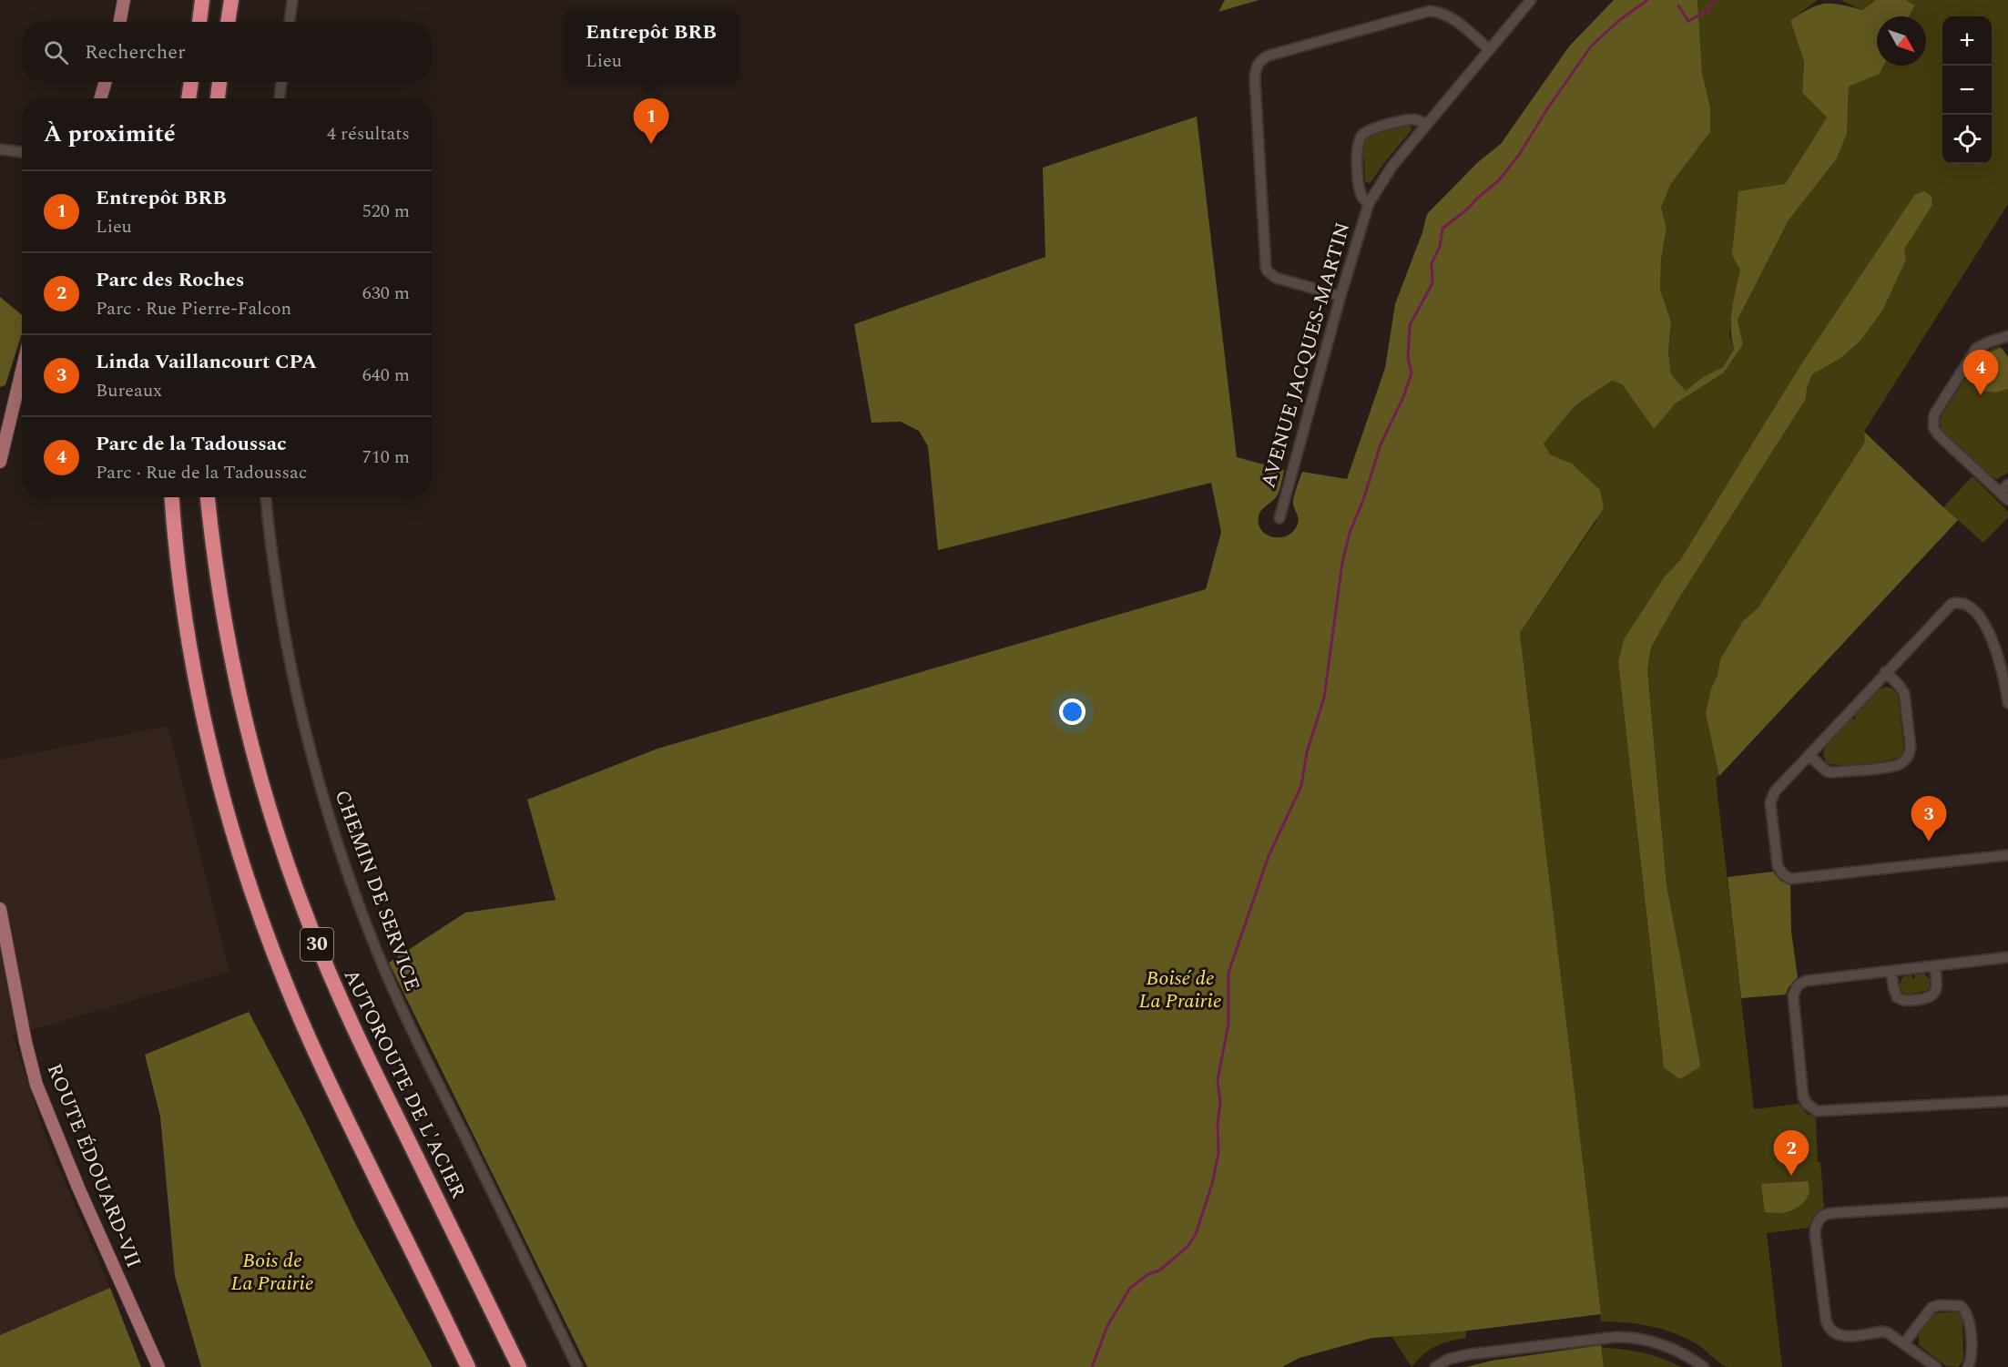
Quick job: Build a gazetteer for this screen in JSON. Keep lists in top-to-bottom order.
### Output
{
  "streets": {
    "highway": ["30", "AUTOROUTE DE L'ACIER"],
    "main road": ["ROUTE ÉDOUARD-VII"],
    "street": ["AVENUE JACQUES-MARTIN", "CHEMIN DE SERVICE"]
  },
  "parks": ["Boisé de La Prairie", "Bois de La Prairie"],
  "north": "bottom right",
  "page": {
    "popup": ["Entrepôt BRB", "Lieu"],
    "map_buttons": ["+", "−"],
    "search": "Rechercher",
    "pins": [
      "1",
      "4",
      "3",
      "2"
    ],
    "heading": ["À proximité", "4 résultats"],
    "list": [
      {
        "mark": "1",
        "name": "Entrepôt BRB",
        "note": "Lieu",
        "value": "520 m"
      },
      {
        "mark": "2",
        "name": "Parc des Roches",
        "note": "Parc · Rue Pierre-Falcon",
        "value": "630 m"
      },
      {
        "mark": "3",
        "name": "Linda Vaillancourt CPA",
        "note": "Bureaux",
        "value": "640 m"
      },
      {
        "mark": "4",
        "name": "Parc de la Tadoussac",
        "note": "Parc · Rue de la Tadoussac",
        "value": "710 m"
      }
    ]
  }
}
